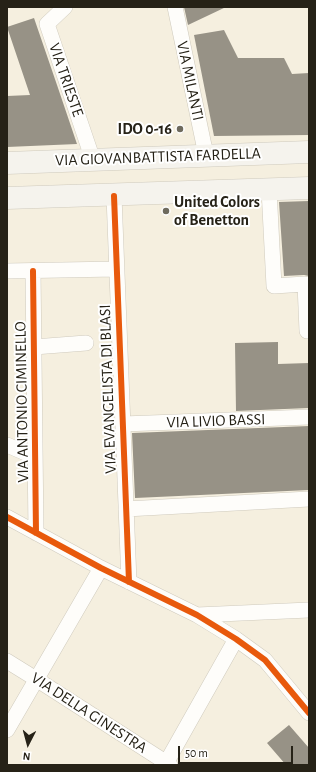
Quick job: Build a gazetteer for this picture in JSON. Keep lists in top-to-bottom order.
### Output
{
  "streets": {
    "main road": ["VIA GIOVANBATTISTA FARDELLA"],
    "street": [
      "VIA TRIESTE",
      "VIA MILANTI",
      "VIA EVANGELISTA DI BLASI",
      "VIA ANTONIO CIMINELLO",
      "VIA LIVIO BASSI",
      "VIA DELLA GINESTRA"
    ]
  },
  "crossings": [
    ["VIA TRIESTE", "VIA GIOVANBATTISTA FARDELLA"],
    ["VIA MILANTI", "VIA GIOVANBATTISTA FARDELLA"],
    ["VIA EVANGELISTA DI BLASI", "VIA LIVIO BASSI"]
  ],
  "places": ["IDO 0-16", "United Colors of Benetton"],
  "scale_bar": "50 m",
  "north": "bottom"
}
